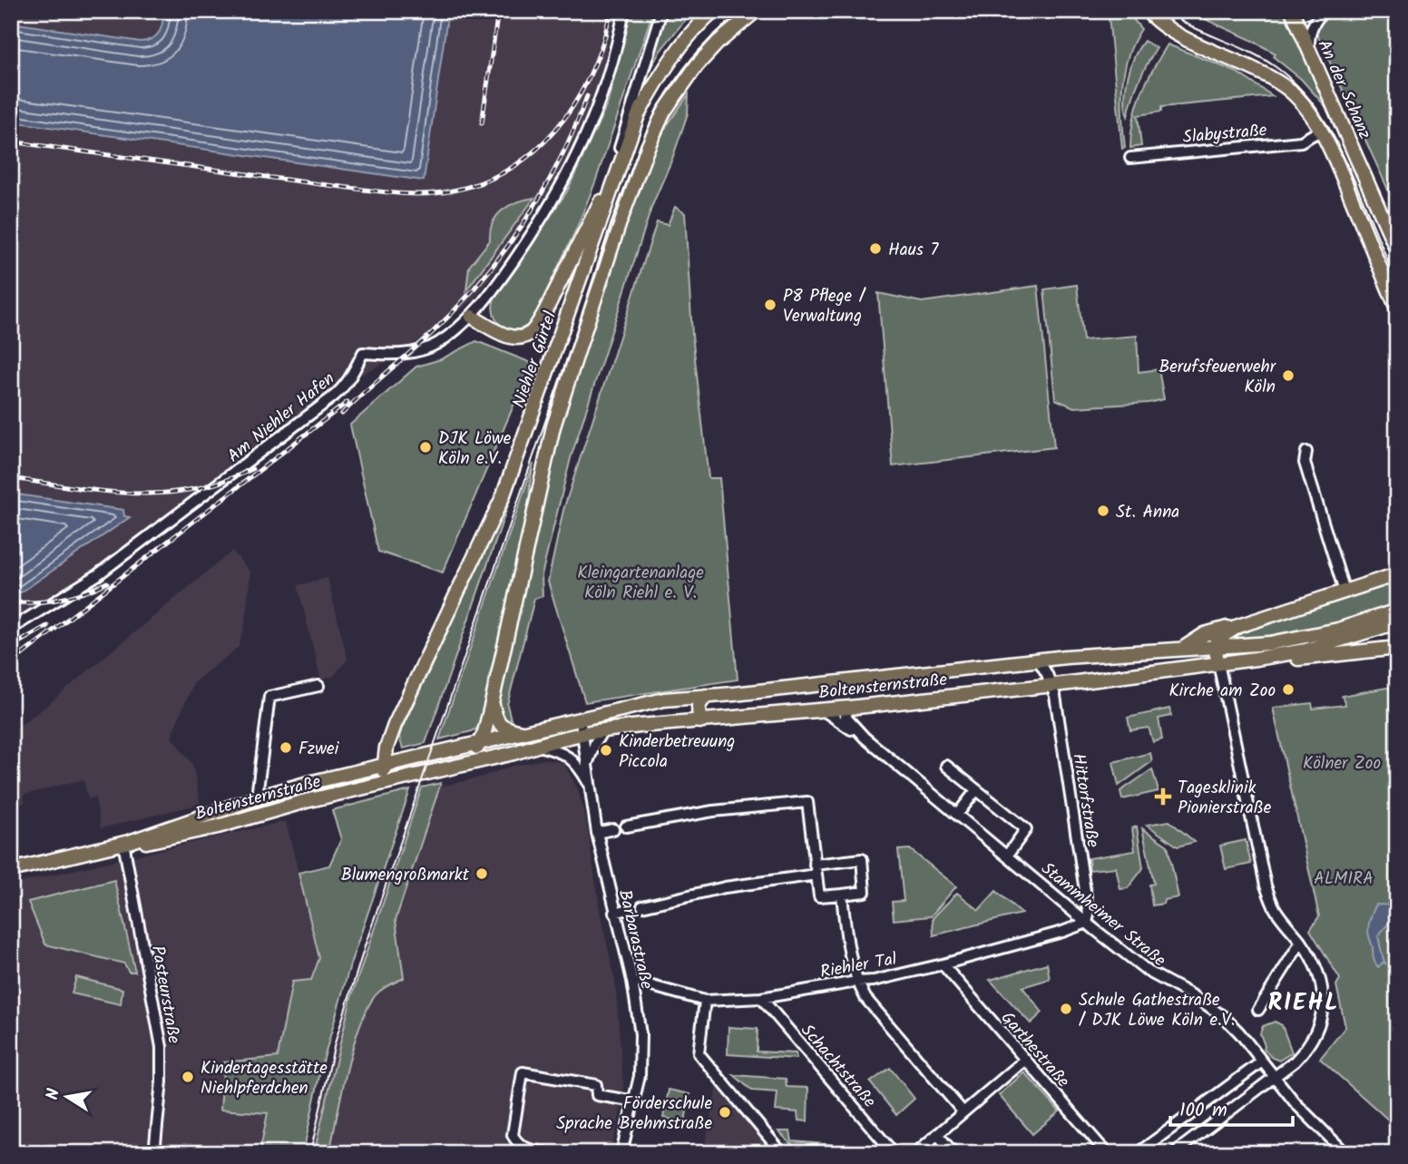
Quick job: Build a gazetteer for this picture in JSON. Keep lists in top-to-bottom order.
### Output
{
  "streets": {
    "main road": ["An der Schanz", "Niehler Gürtel", "Boltensternstraße"],
    "street": [
      "Slabystraße",
      "Am Niehler Hafen",
      "Hittorfstraße",
      "Stammheimer Straße",
      "Barbarastraße",
      "Riehler Tal",
      "Pasteurstraße",
      "Garthestraße",
      "Schachtstraße"
    ]
  },
  "crossings": [
    ["Niehler Gürtel", "Boltensternstraße"],
    ["Boltensternstraße", "Hittorfstraße"],
    ["Boltensternstraße", "Stammheimer Straße"],
    ["Boltensternstraße", "Barbarastraße"],
    ["Boltensternstraße", "Pasteurstraße"],
    ["Hittorfstraße", "Stammheimer Straße"],
    ["Hittorfstraße", "Riehler Tal"],
    ["Stammheimer Straße", "Riehler Tal"],
    ["Barbarastraße", "Riehler Tal"],
    ["Riehler Tal", "Garthestraße"],
    ["Riehler Tal", "Schachtstraße"]
  ],
  "districts": ["RIEHL"],
  "parks": ["Kleingartenanlage Köln Riehl e. V.", "Kölner Zoo", "ALMIRA"],
  "places": {
    "other": [
      "Haus 7",
      "P8 Pflege / Verwaltung",
      "Berufsfeuerwehr Köln",
      "DJK Löwe Köln e.V.",
      "St. Anna",
      "Kirche am Zoo",
      "Fzwei",
      "Kinderbetreuung Piccola",
      "Blumengroßmarkt",
      "Schule Gathestraße / DJK Löwe Köln e.V.",
      "Kindertagesstätte Niehlpferdchen",
      "Förderschule Sprache Brehmstraße"
    ],
    "health": ["Tagesklinik Pionierstraße"]
  },
  "scale_bar": "100 m",
  "north": "left"
}
